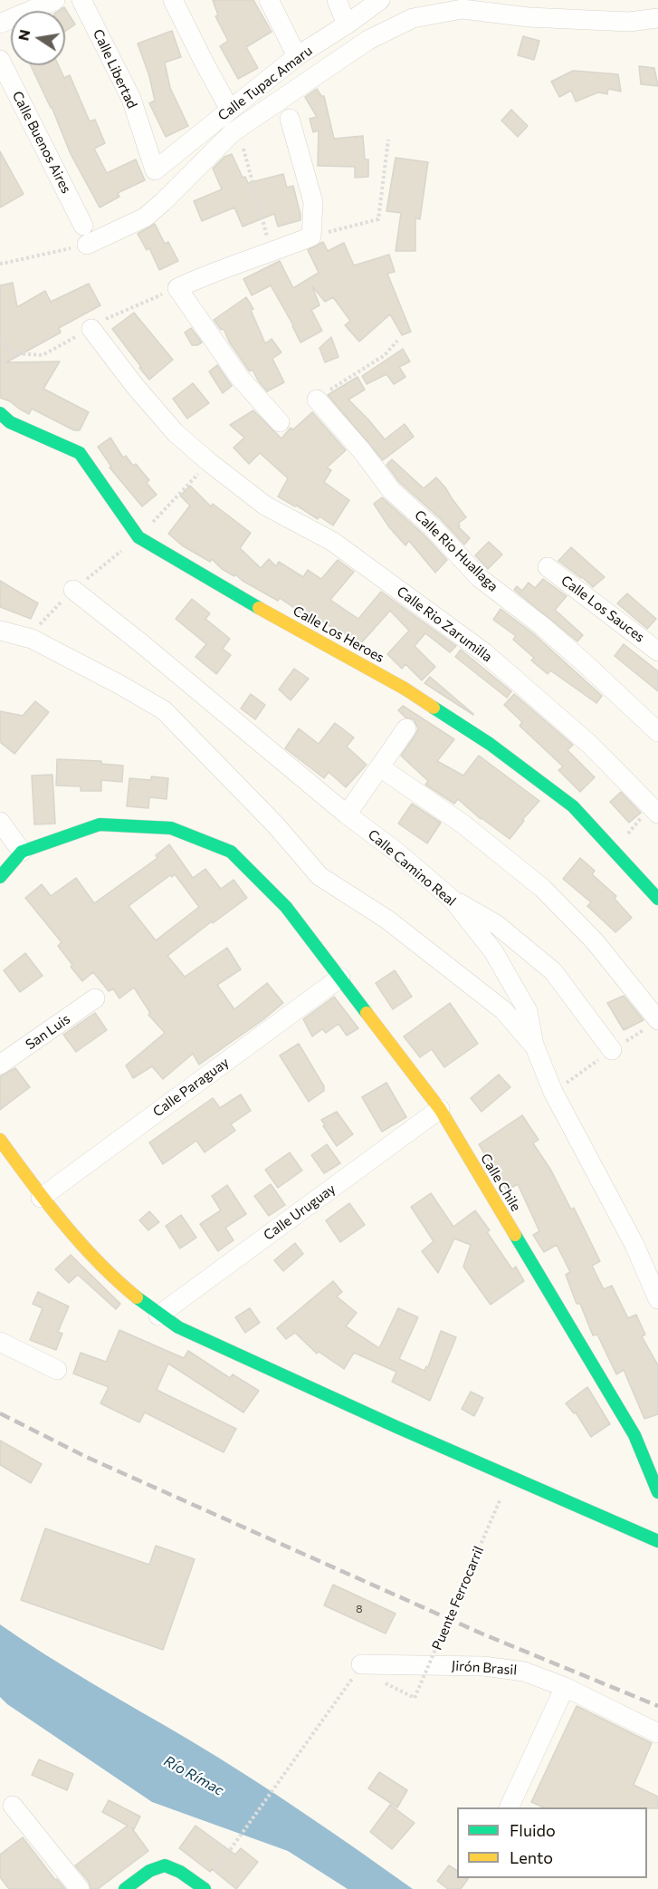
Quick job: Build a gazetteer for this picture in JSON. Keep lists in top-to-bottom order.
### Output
{
  "streets": {
    "street": [
      "Calle Libertad",
      "Calle Tupac Amaru",
      "Calle Buenos Aires",
      "Calle Rio Huallaga",
      "Calle Los Sauces",
      "Calle Rio Zarumilla",
      "Calle Los Heroes",
      "Calle Camino Real",
      "San Luis",
      "Calle Paraguay",
      "Calle Chile",
      "Calle Uruguay",
      "Jirón Brasil"
    ],
    "path": ["Puente Ferrocarril"]
  },
  "crossings": [
    ["Calle Libertad", "Calle Tupac Amaru"],
    ["Calle Paraguay", "Calle Chile"],
    ["Calle Chile", "Calle Uruguay"]
  ],
  "water": ["Río Rímac"],
  "house_numbers": ["8"],
  "legend": ["Fluido", "Lento"],
  "north": "left"
}
